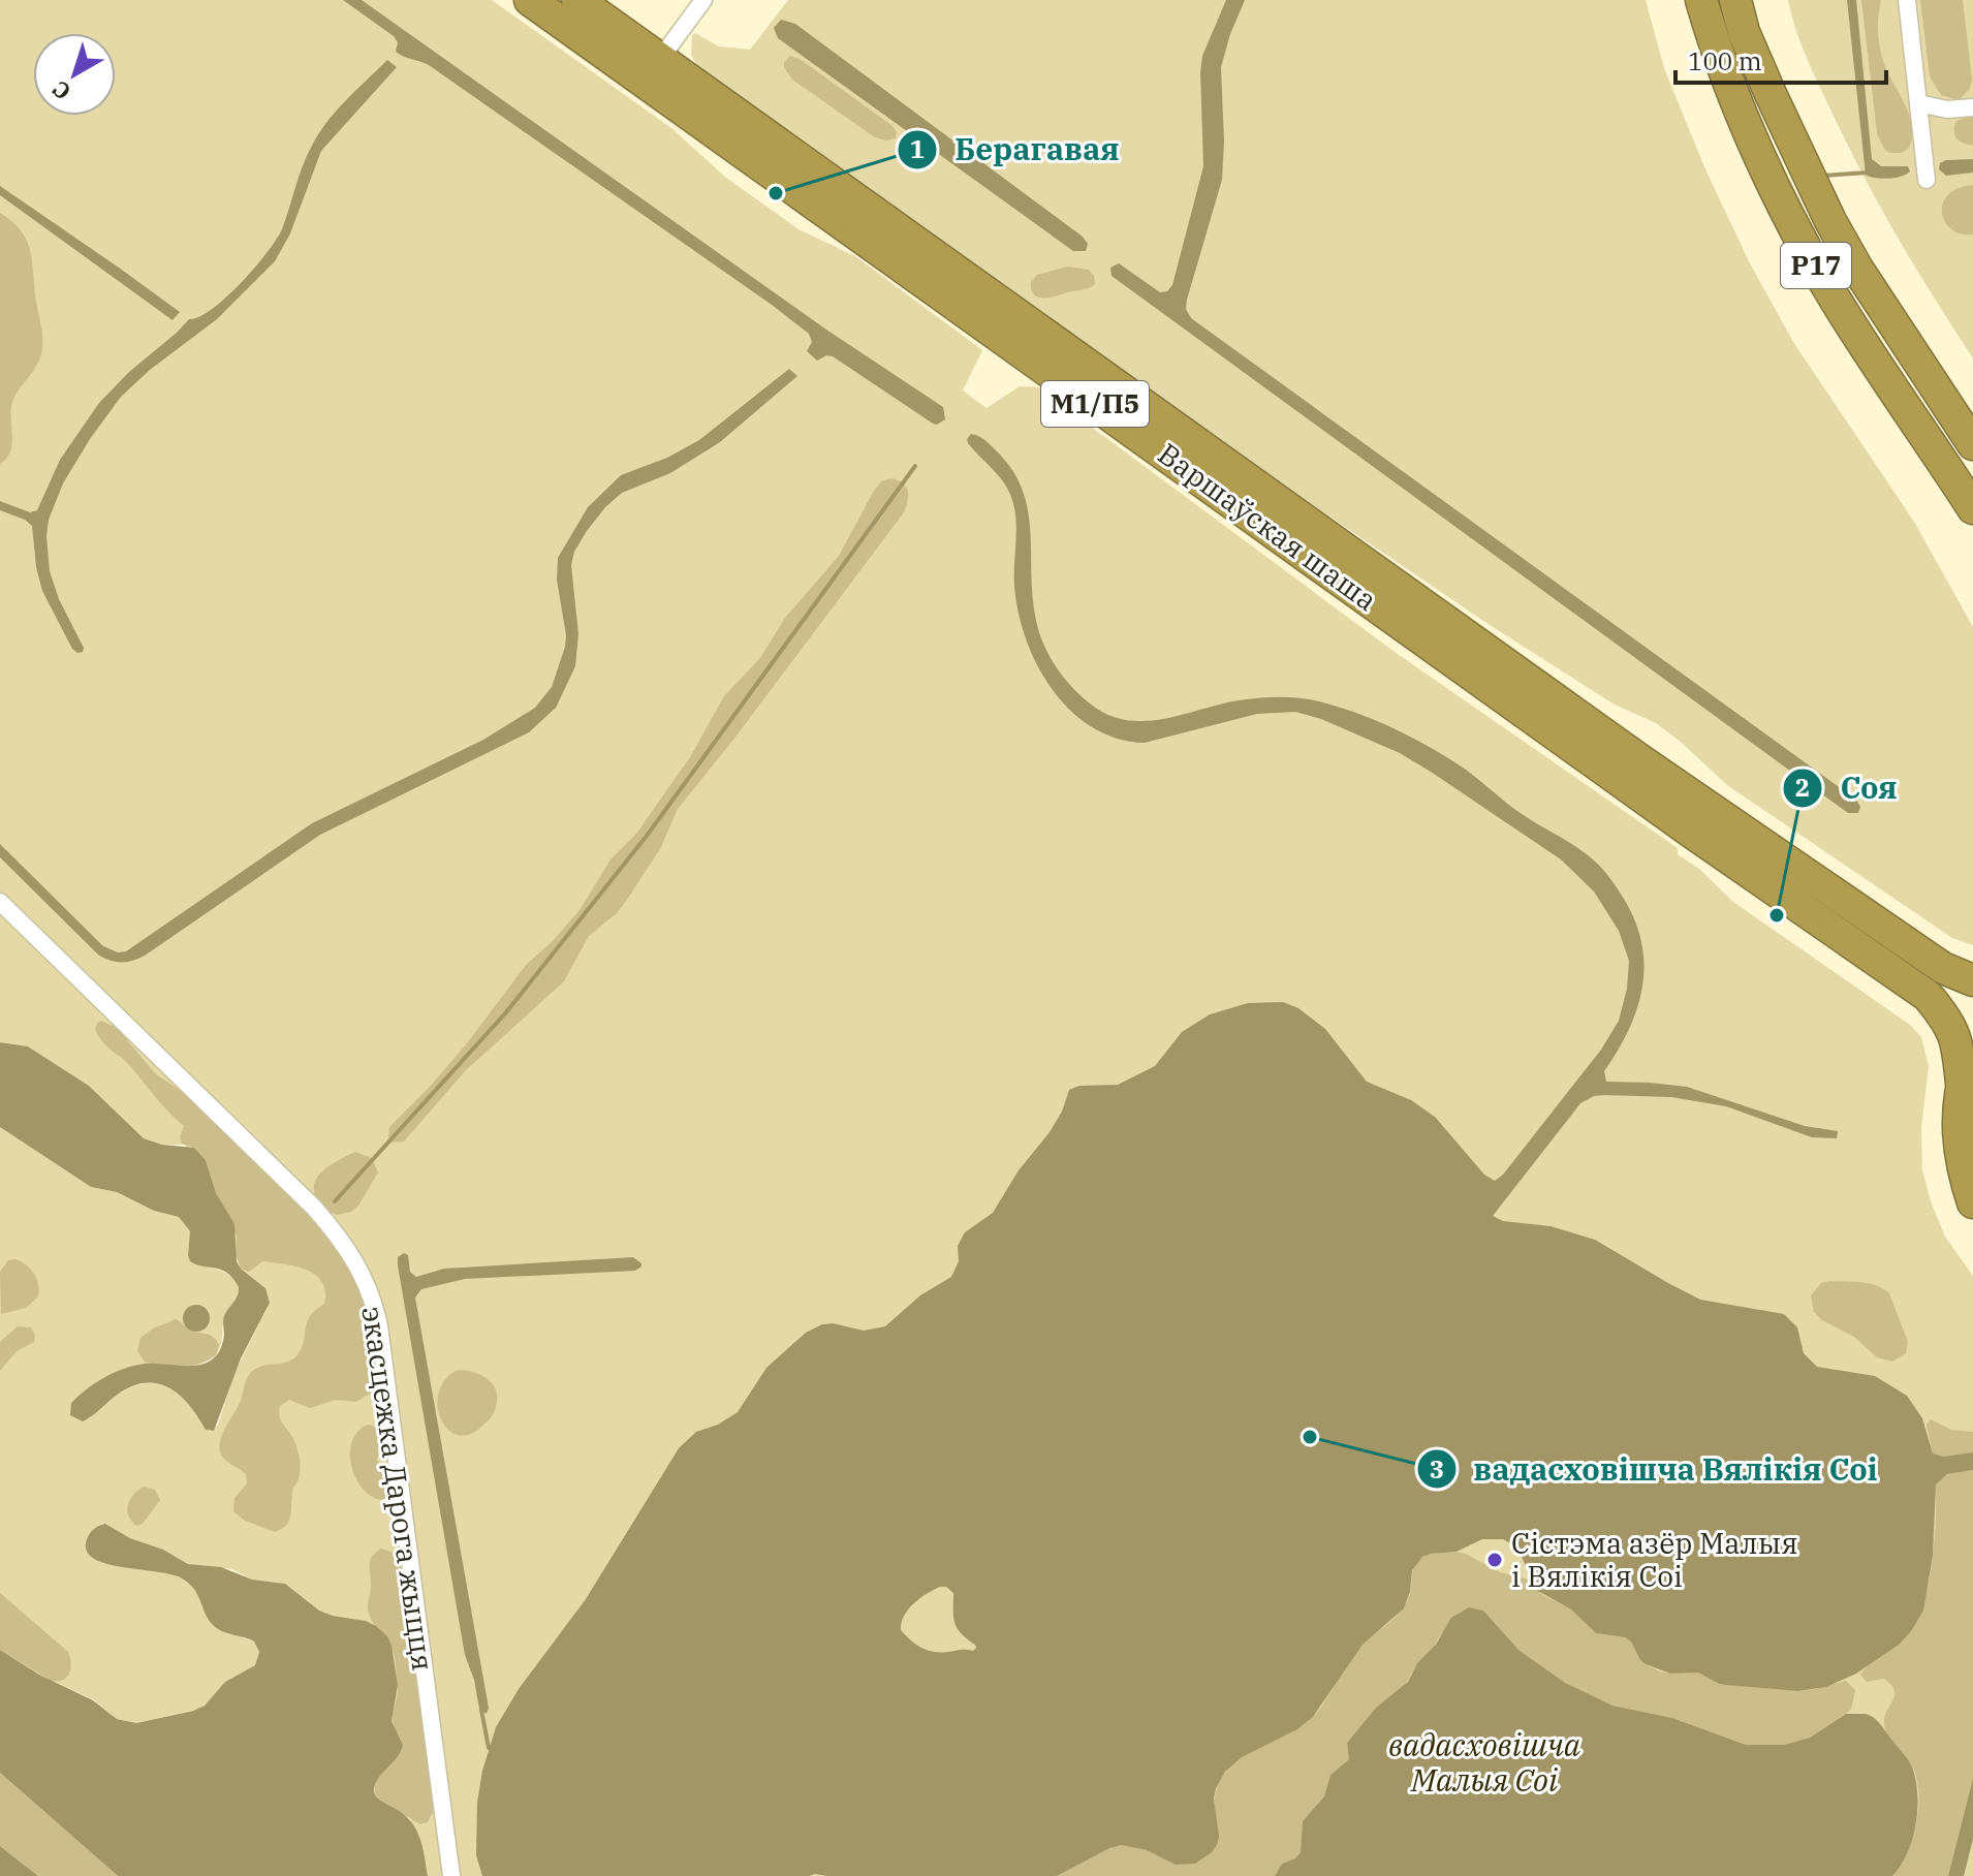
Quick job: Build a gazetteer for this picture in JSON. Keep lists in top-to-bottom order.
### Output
{
  "streets": {
    "highway": ["Р17", "М1/П5", "Варшаўская шаша"],
    "street": ["экасцежка Дарога жыцця"]
  },
  "water": ["вадасховішча Малыя Соі"],
  "places": [
    "Берагавая",
    "Соя",
    "вадасховішча Вялікія Соі",
    "Сістэма азёр Малыя і Вялікія Соі"
  ],
  "scale_bar": "100 m",
  "north": "bottom left"
}
